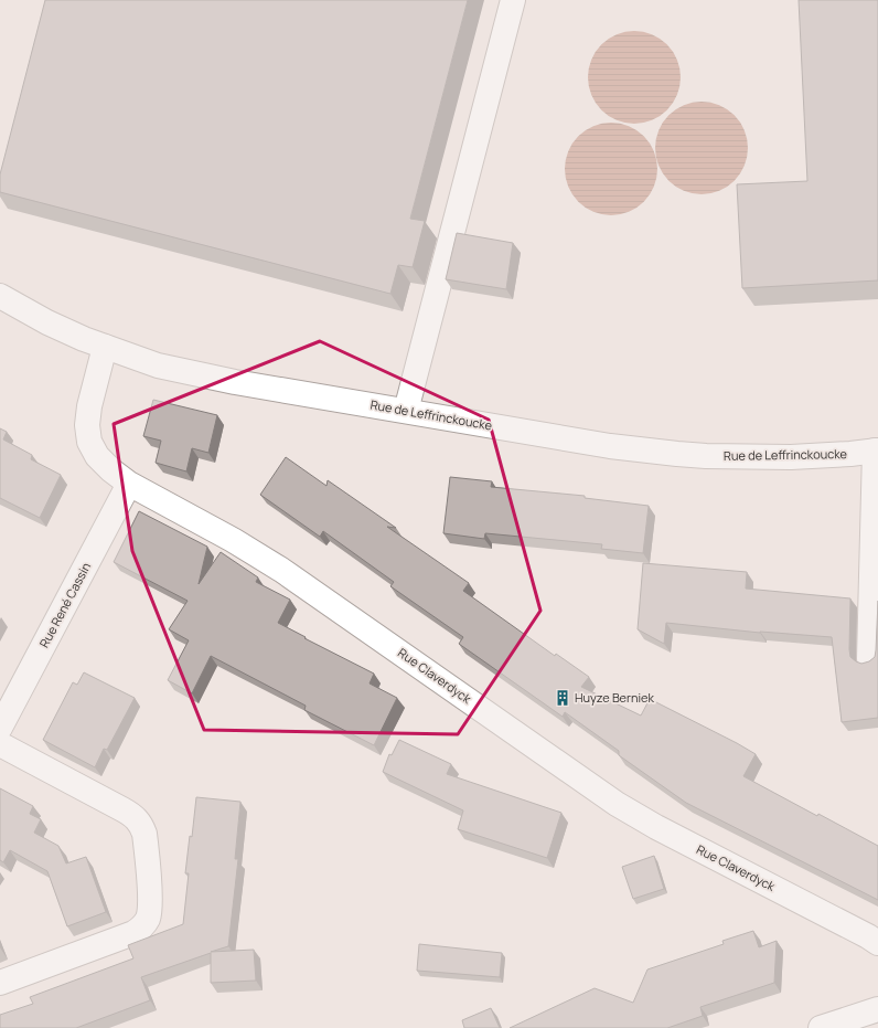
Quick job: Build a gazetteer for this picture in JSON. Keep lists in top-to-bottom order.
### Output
{
  "streets": {
    "street": ["Rue de Leffrinckoucke", "Rue René Cassin", "Rue Claverdyck"]
  },
  "crossings": [
    ["Rue de Leffrinckoucke", "Rue Claverdyck"],
    ["Rue René Cassin", "Rue Claverdyck"]
  ],
  "places": {
    "building": ["Huyze Berniek"]
  }
}
